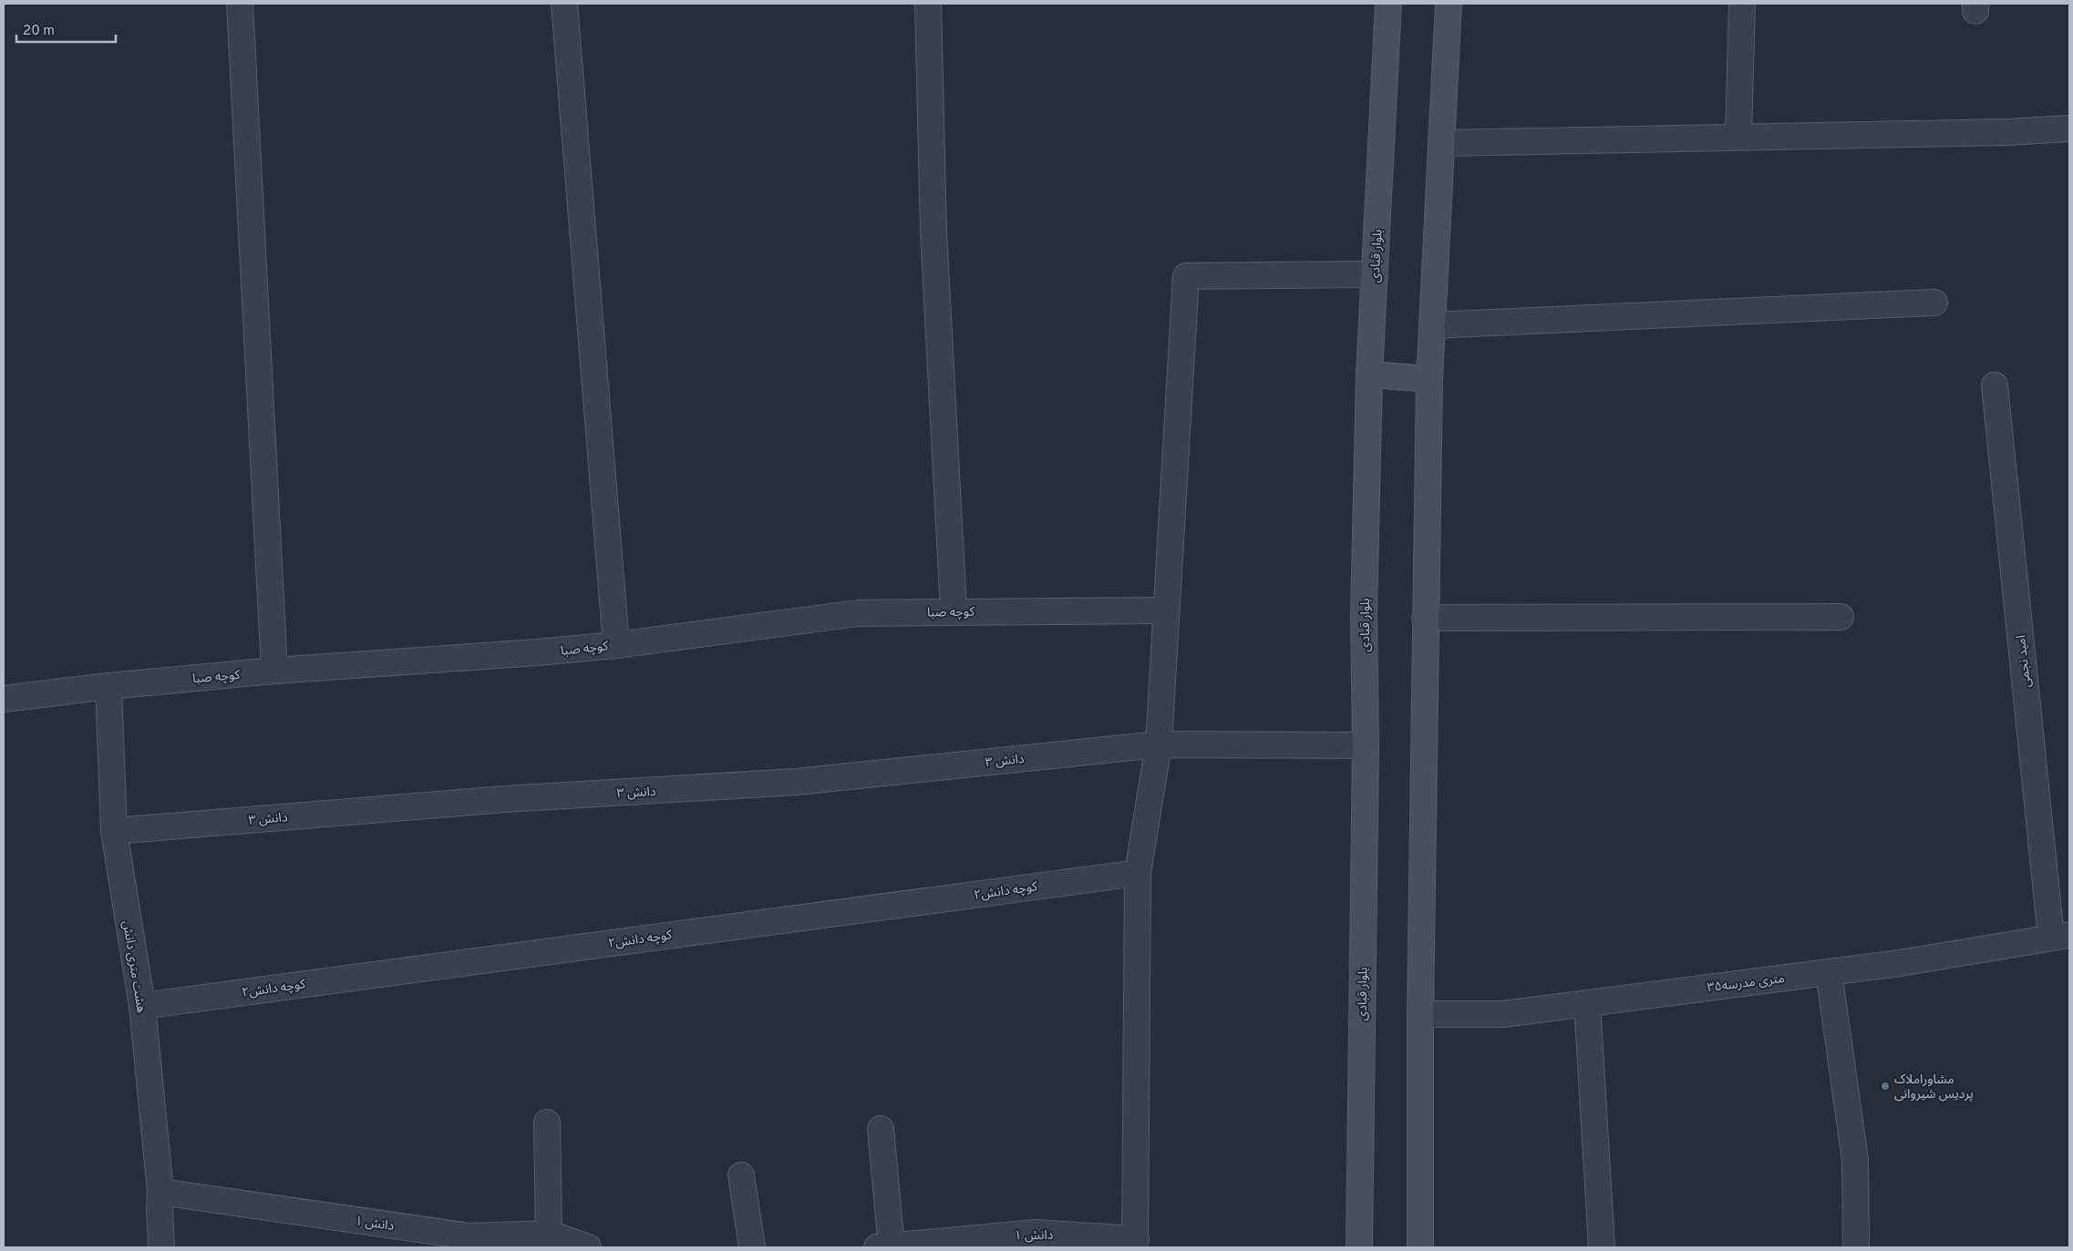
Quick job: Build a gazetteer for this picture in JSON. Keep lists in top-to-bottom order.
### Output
{
  "streets": {
    "street": [
      "بلوار قبادی",
      "کوچه صبا",
      "امید نجمی",
      "دانش ۳",
      "کوچه دانش۲",
      "هشت متری دانش",
      "۳۵متری مدرسه",
      "دانش ۱"
    ]
  },
  "crossings": [
    ["بلوار قبادی", "دانش ۳"],
    ["کوچه صبا", "هشت متری دانش"],
    ["امید نجمی", "۳۵متری مدرسه"],
    ["دانش ۳", "هشت متری دانش"],
    ["کوچه دانش۲", "هشت متری دانش"],
    ["هشت متری دانش", "دانش ۱"]
  ],
  "places": ["مشاوراملاک پردیس شیروانی"],
  "scale_bar": "20 m"
}
